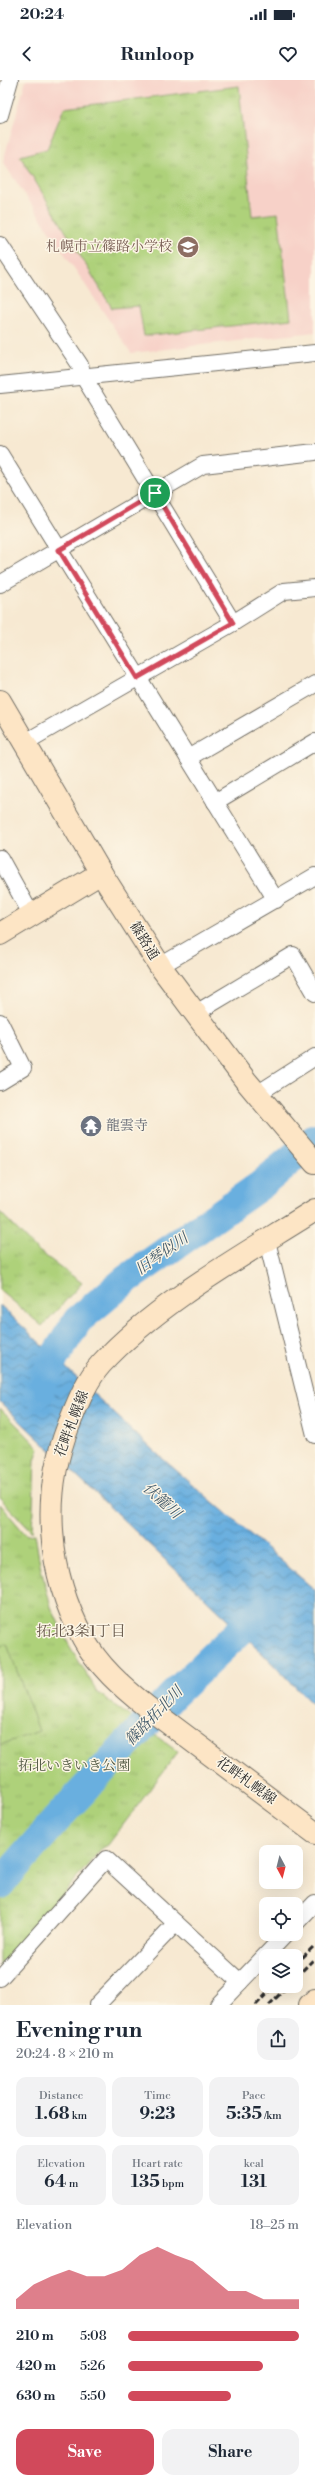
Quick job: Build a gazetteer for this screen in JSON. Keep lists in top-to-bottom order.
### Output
{
  "streets": {
    "main road": ["篠路通", "花畔札幌線"]
  },
  "districts": ["拓北3条1丁目"],
  "water": ["旧琴似川", "伏籠川", "篠路拓北川"],
  "parks": ["拓北いきいき公園"],
  "places": {
    "school or university": ["札幌市立篠路小学校"],
    "temple": ["龍雲寺"]
  },
  "north": "bottom",
  "page": {
    "status": "20:24",
    "header": "Runloop",
    "heading": ["Evening run", "20:24 · 8 × 210 m"],
    "stats": [
      ["Distance", "1.68 km"],
      ["Time", "9:23"],
      ["Pace", "5:35 /km"],
      ["Elevation", "64 m"],
      ["Heart rate", "135 bpm"],
      ["kcal", "131"]
    ],
    "chart": ["Elevation", "18–25 m"],
    "list": [
      {
        "name": "210 m",
        "note": "5:08"
      },
      {
        "name": "420 m",
        "note": "5:26"
      },
      {
        "name": "630 m",
        "note": "5:50"
      }
    ],
    "buttons": ["Save", "Share"]
  }
}
